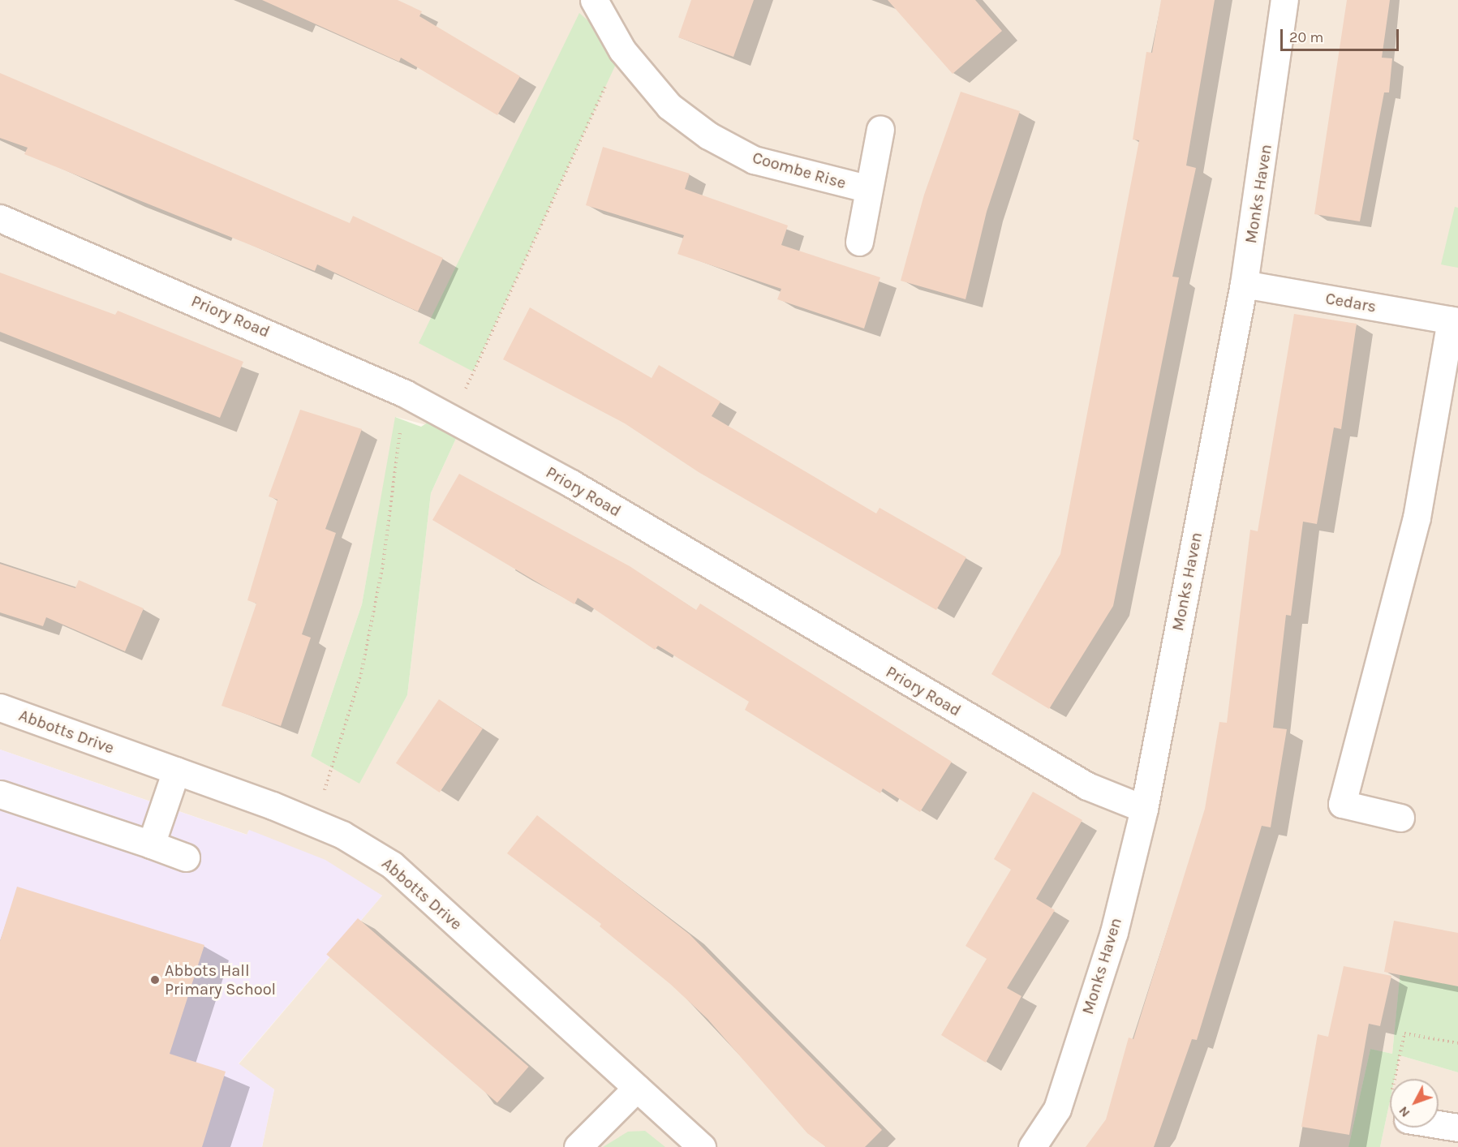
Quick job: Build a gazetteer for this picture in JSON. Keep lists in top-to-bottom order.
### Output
{
  "streets": {
    "street": [
      "Coombe Rise",
      "Monks Haven",
      "Cedars",
      "Priory Road",
      "Abbotts Drive"
    ]
  },
  "crossings": [
    ["Monks Haven", "Cedars"],
    ["Monks Haven", "Priory Road"]
  ],
  "places": ["Abbots Hall Primary School"],
  "scale_bar": "20 m",
  "north": "bottom left"
}
